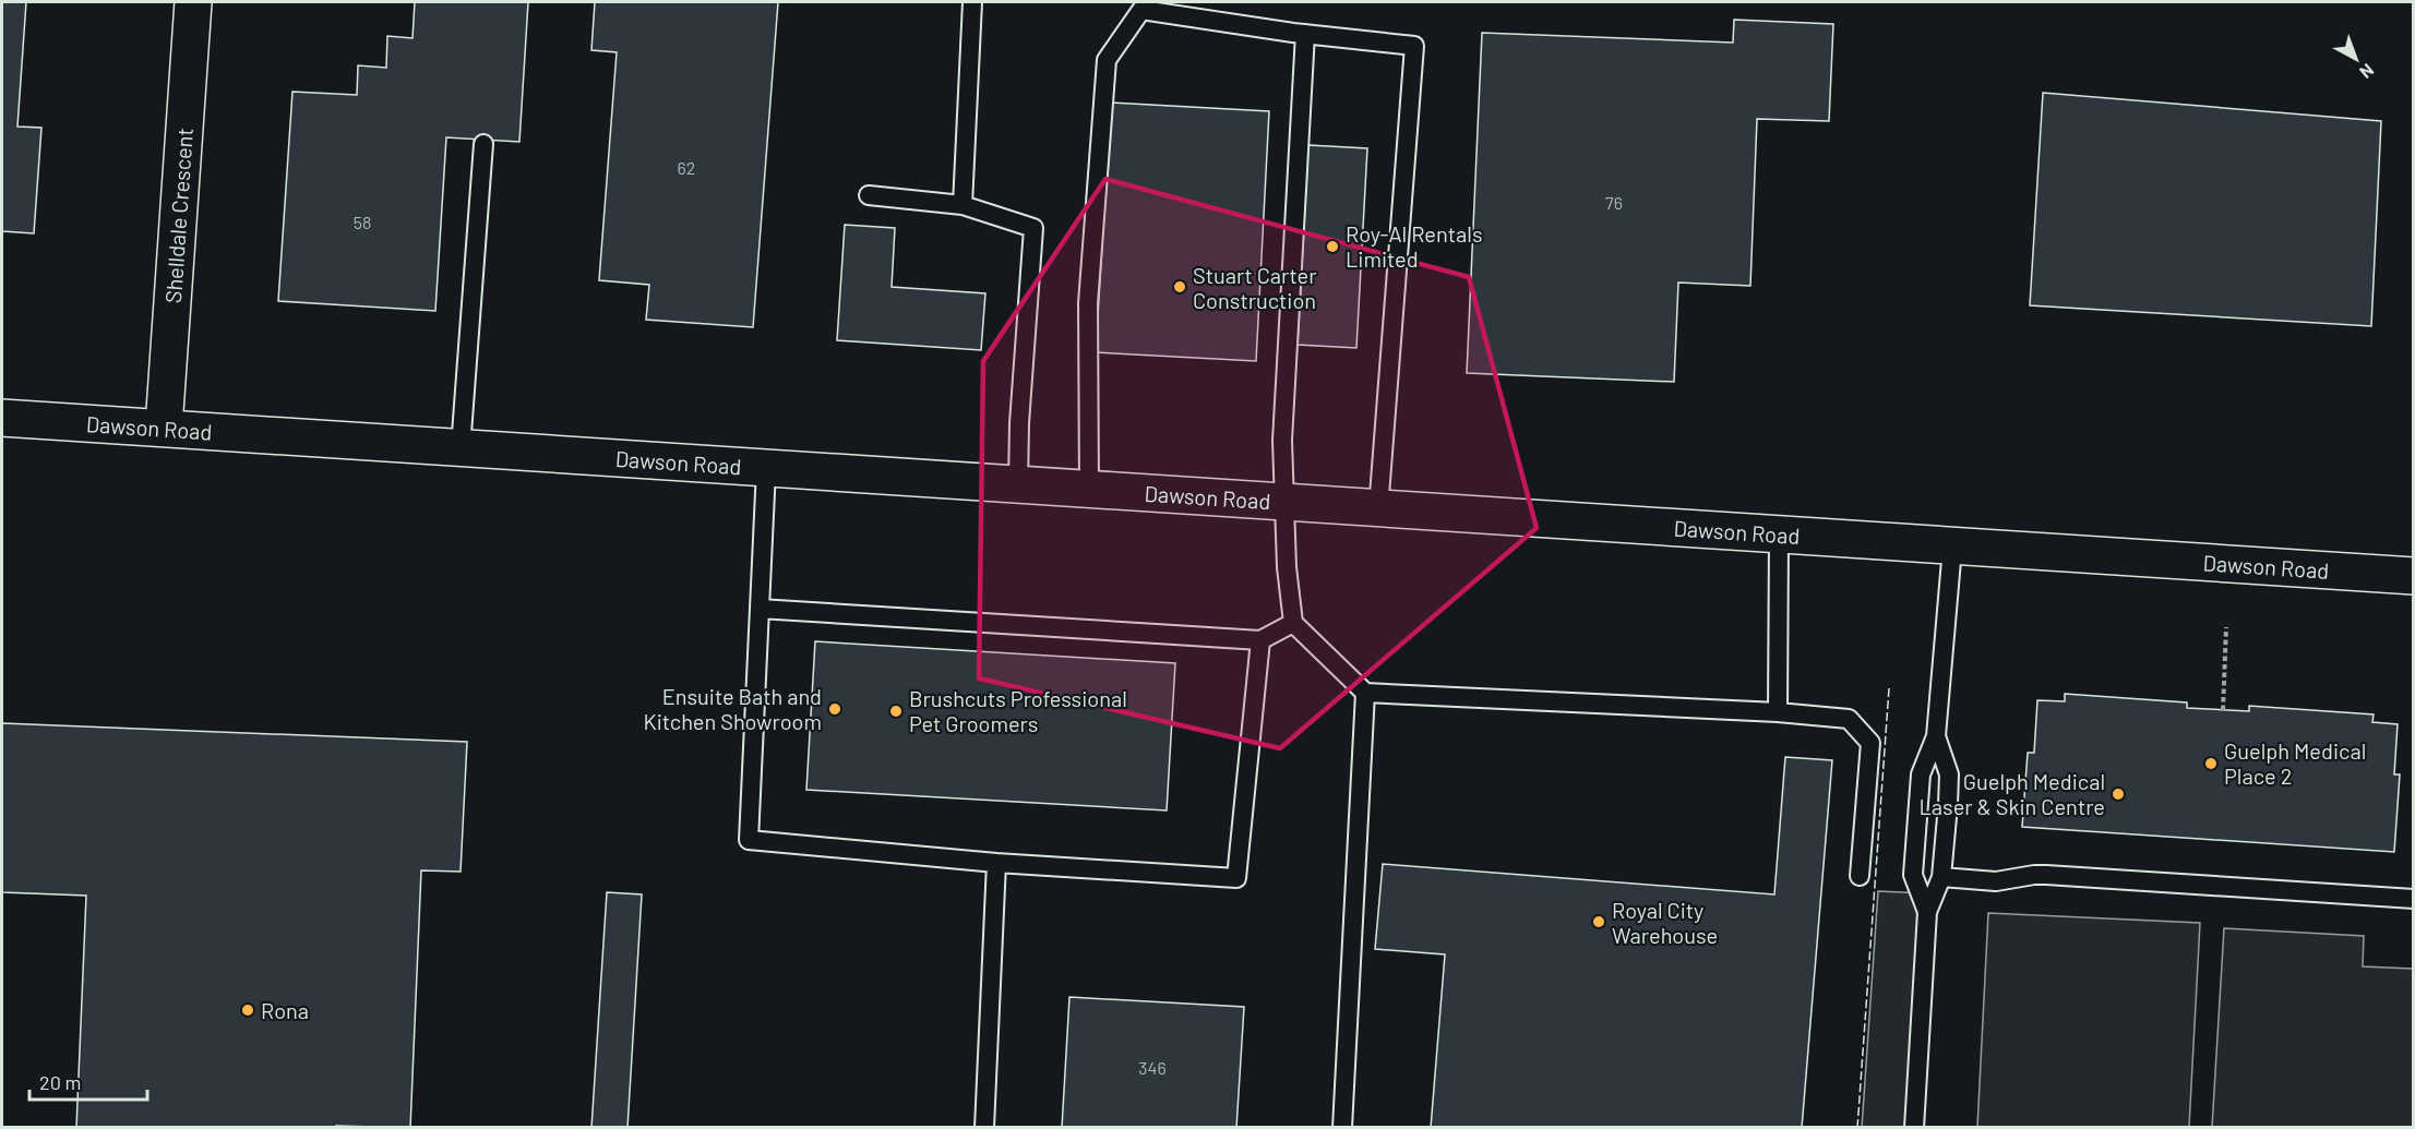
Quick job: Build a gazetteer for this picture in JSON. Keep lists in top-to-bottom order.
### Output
{
  "streets": {
    "street": ["Shelldale Crescent", "Dawson Road"]
  },
  "crossings": [
    ["Shelldale Crescent", "Dawson Road"]
  ],
  "places": [
    "Roy-Al Rentals Limited",
    "Stuart Carter Construction",
    "Ensuite Bath and Kitchen Showroom",
    "Brushcuts Professional Pet Groomers",
    "Guelph Medical Place 2",
    "Guelph Medical Laser & Skin Centre",
    "Royal City Warehouse",
    "Rona"
  ],
  "house_numbers": [
    "62",
    "76",
    "58",
    "346"
  ],
  "scale_bar": "20 m",
  "north": "bottom right"
}
